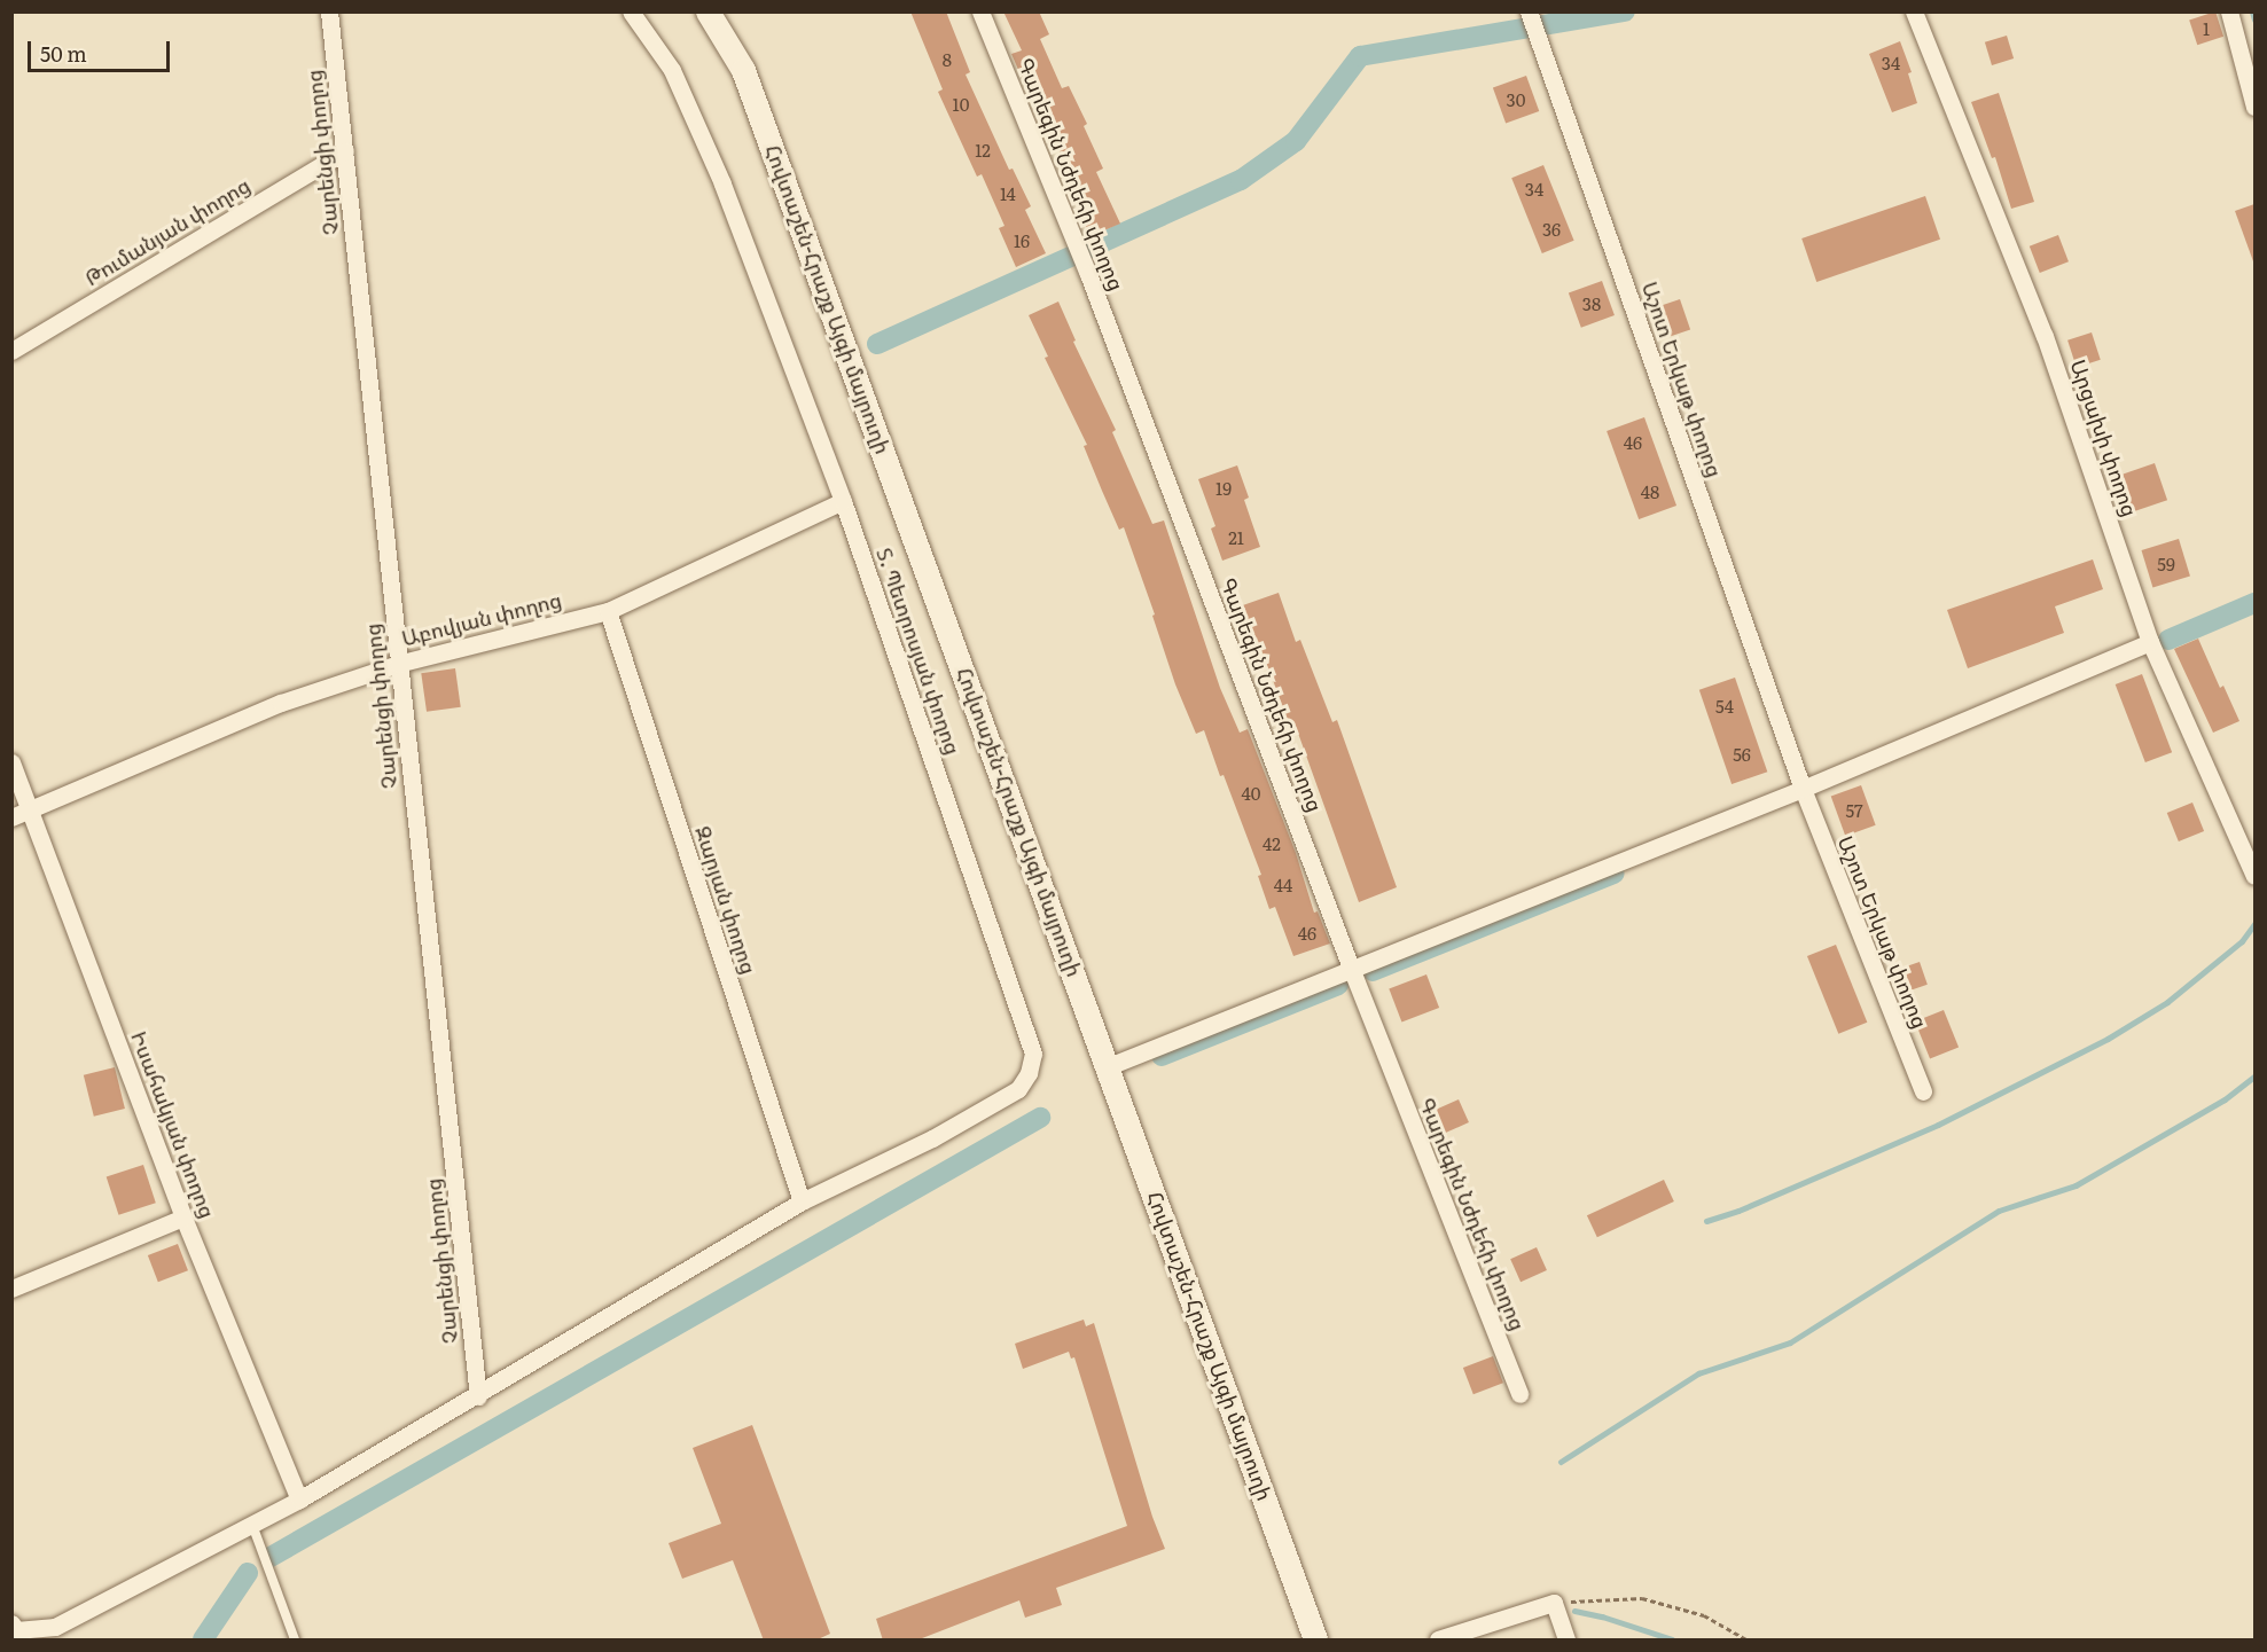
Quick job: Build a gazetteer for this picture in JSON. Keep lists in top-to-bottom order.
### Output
{
  "streets": {
    "street": [
      "Չարենցի փողոց",
      "Գարեգին Նժդեհի փողոց",
      "Թումանյան փողոց",
      "Հովտաշեն-Հրաշք Այգի մայրուղի",
      "Աշոտ Երկաթ փողոց",
      "Արցախի փողոց",
      "Աբովյան փողոց",
      "Տ. Պետրոսյան փողոց",
      "Զարյան փողոց",
      "Իսահակյան փողոց"
    ]
  },
  "crossings": [
    ["Չարենցի փողոց", "Թումանյան փողոց"],
    ["Չարենցի փողոց", "Աբովյան փողոց"],
    ["Չարենցի փողոց", "Տ. Պետրոսյան փողոց"],
    ["Աբովյան փողոց", "Տ. Պետրոսյան փողոց"],
    ["Աբովյան փողոց", "Զարյան փողոց"],
    ["Աբովյան փողոց", "Իսահակյան փողոց"],
    ["Տ. Պետրոսյան փողոց", "Զարյան փողոց"],
    ["Տ. Պետրոսյան փողոց", "Իսահակյան փողոց"]
  ],
  "house_numbers": [
    "1",
    "8",
    "34",
    "30",
    "10",
    "12",
    "34",
    "14",
    "36",
    "16",
    "38",
    "46",
    "19",
    "48",
    "21",
    "59",
    "54",
    "56",
    "40",
    "57",
    "42",
    "44",
    "46"
  ],
  "scale_bar": "50 m"
}
